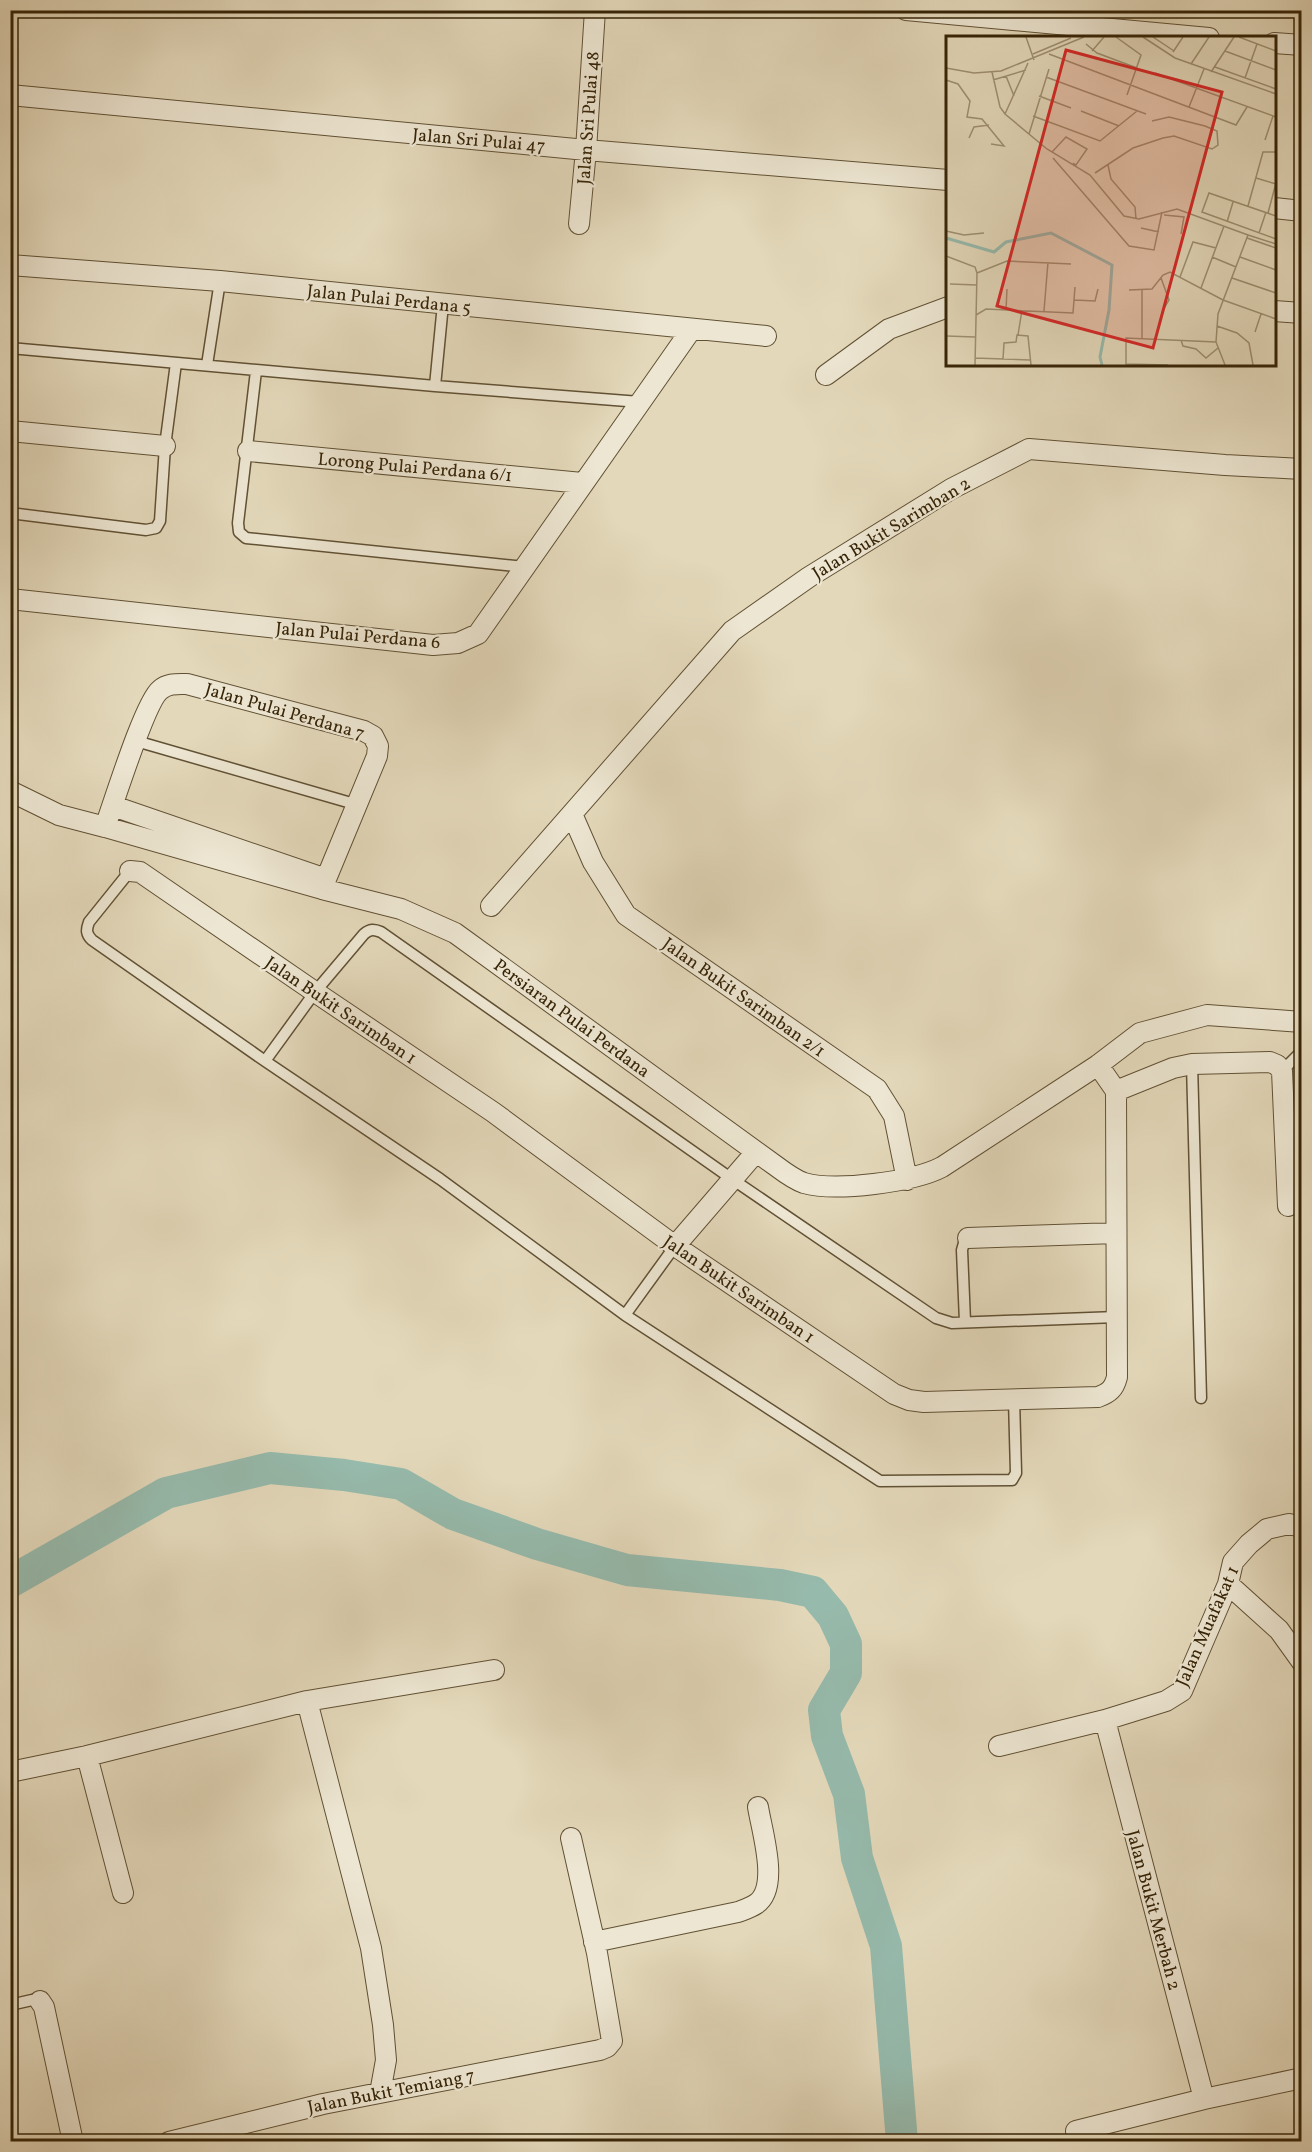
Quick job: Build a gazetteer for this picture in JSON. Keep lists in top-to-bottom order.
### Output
{
  "streets": {
    "street": [
      "Jalan Sri Pulai 48",
      "Jalan Sri Pulai 47",
      "Jalan Pulai Perdana 5",
      "Lorong Pulai Perdana 6/1",
      "Jalan Bukit Sarimban 2",
      "Jalan Pulai Perdana 6",
      "Jalan Pulai Perdana 7",
      "Jalan Bukit Sarimban 2/1",
      "Jalan Bukit Sarimban 1",
      "Persiaran Pulai Perdana",
      "Jalan Muafakat 1",
      "Jalan Bukit Merbah 2",
      "Jalan Bukit Temiang 7"
    ]
  },
  "crossings": [
    ["Jalan Sri Pulai 48", "Jalan Sri Pulai 47"],
    ["Jalan Pulai Perdana 5", "Jalan Pulai Perdana 6"],
    ["Lorong Pulai Perdana 6/1", "Jalan Pulai Perdana 6"],
    ["Jalan Bukit Sarimban 2", "Jalan Bukit Sarimban 2/1"],
    ["Jalan Pulai Perdana 7", "Persiaran Pulai Perdana"],
    ["Jalan Bukit Sarimban 2/1", "Persiaran Pulai Perdana"],
    ["Jalan Muafakat 1", "Jalan Bukit Merbah 2"]
  ]
}
